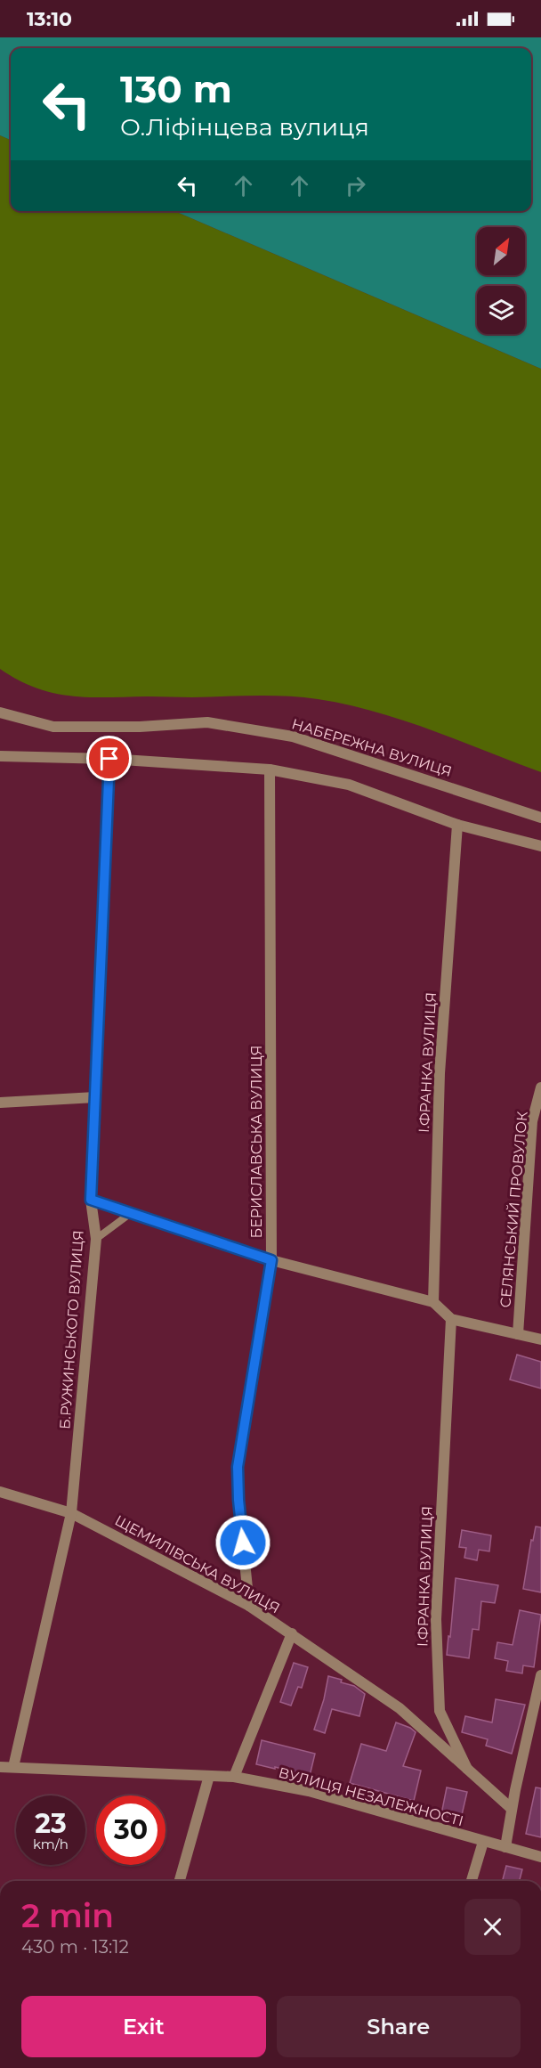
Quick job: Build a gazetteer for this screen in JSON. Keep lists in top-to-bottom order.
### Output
{
  "streets": {
    "street": [
      "НАБЕРЕЖНА ВУЛИЦЯ",
      "І.ФРАНКА ВУЛИЦЯ",
      "БЕРИСЛАВСЬКА ВУЛИЦЯ",
      "СЕЛЯНСЬКИЙ ПРОВУЛОК",
      "Б.РУЖИНСЬКОГО ВУЛИЦЯ",
      "ЩЕМИЛІВСЬКА ВУЛИЦЯ",
      "ВУЛИЦЯ НЕЗАЛЕЖНОСТІ"
    ]
  },
  "crossings": [
    ["І.ФРАНКА ВУЛИЦЯ", "ЩЕМИЛІВСЬКА ВУЛИЦЯ"],
    ["БЕРИСЛАВСЬКА ВУЛИЦЯ", "ЩЕМИЛІВСЬКА ВУЛИЦЯ"],
    ["Б.РУЖИНСЬКОГО ВУЛИЦЯ", "ЩЕМИЛІВСЬКА ВУЛИЦЯ"],
    ["Б.РУЖИНСЬКОГО ВУЛИЦЯ", "ВУЛИЦЯ НЕЗАЛЕЖНОСТІ"]
  ],
  "north": "top right",
  "page": {
    "status": "13:10",
    "turn": ["130 m", "О.Ліфінцева вулиця"],
    "speed": "23 km/h",
    "limit": "30",
    "heading": ["2 min", "430 m · 13:12"],
    "buttons": ["Exit", "Share"]
  }
}
